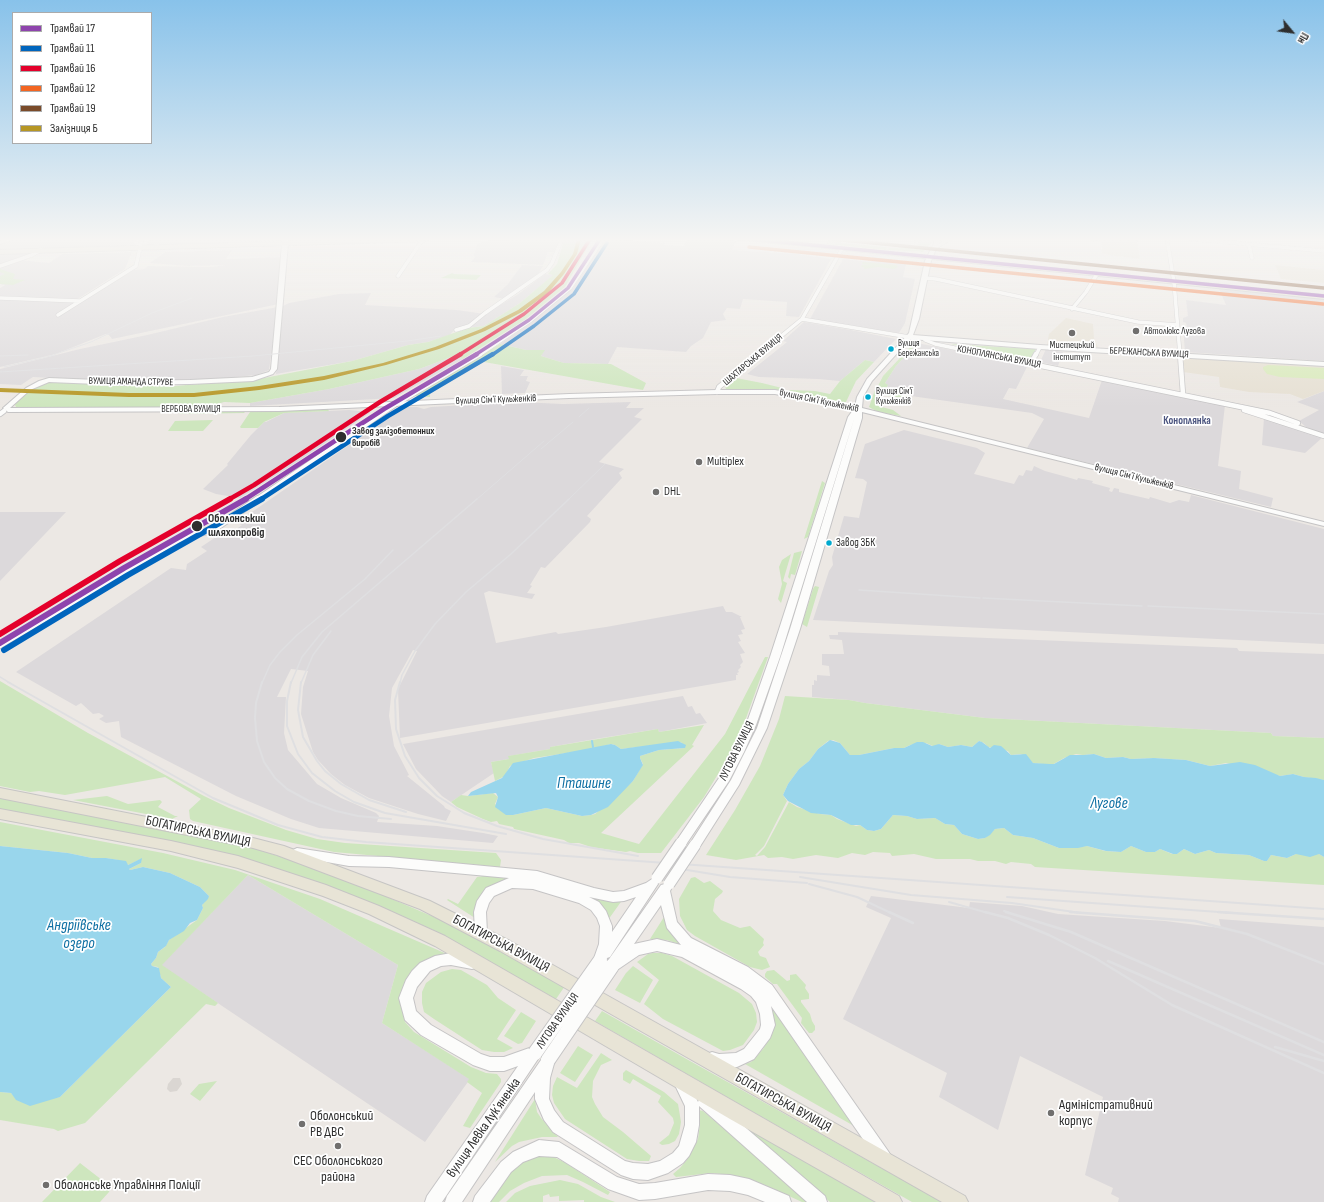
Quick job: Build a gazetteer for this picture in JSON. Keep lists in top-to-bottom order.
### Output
{
  "streets": {
    "main road": [
      "БЕРЕЖАНСЬКА ВУЛИЦЯ",
      "КОНОПЛЯНСЬКА ВУЛИЦЯ",
      "ВУЛИЦЯ АМАНДА СТРУВЕ",
      "вулиця Сімʼї Кульженків",
      "ВЕРБОВА ВУЛИЦЯ",
      "ЛУГОВА ВУЛИЦЯ",
      "БОГАТИРСЬКА ВУЛИЦЯ",
      "вулиця Левка Лукʼяненка"
    ],
    "street": ["ШАХТАРСЬКА ВУЛИЦЯ"]
  },
  "crossings": [
    ["БЕРЕЖАНСЬКА ВУЛИЦЯ", "КОНОПЛЯНСЬКА ВУЛИЦЯ"],
    ["КОНОПЛЯНСЬКА ВУЛИЦЯ", "ШАХТАРСЬКА ВУЛИЦЯ"],
    ["КОНОПЛЯНСЬКА ВУЛИЦЯ", "ЛУГОВА ВУЛИЦЯ"],
    ["ШАХТАРСЬКА ВУЛИЦЯ", "вулиця Сімʼї Кульженків"],
    ["ВУЛИЦЯ АМАНДА СТРУВЕ", "ВЕРБОВА ВУЛИЦЯ"],
    ["вулиця Сімʼї Кульженків", "ВЕРБОВА ВУЛИЦЯ"],
    ["вулиця Сімʼї Кульженків", "ЛУГОВА ВУЛИЦЯ"],
    ["ЛУГОВА ВУЛИЦЯ", "вулиця Левка Лукʼяненка"]
  ],
  "districts": ["Коноплянка"],
  "water": ["Пташине", "Лугове", "Андріївське озеро"],
  "places": [
    "Автолюкс Лугова",
    "Мистецький інститут",
    "Вулиця Бережанська",
    "Вулиця Сім'ї Кульженків",
    "Завод залізобетонних виробів",
    "Multiplex",
    "DHL",
    "Оболонський шляхопровід",
    "Завод ЗБК",
    "Адміністративний корпус",
    "Оболонський РВ ДВС",
    "СЕС Оболонського района",
    "Оболонське Управління Поліції"
  ],
  "lines": [
    "tram line 17",
    "tram line 11",
    "tram line 16",
    "tram line 12",
    "rail line Б"
  ],
  "legend": [
    "Трамвай 17",
    "Трамвай 11",
    "Трамвай 16",
    "Трамвай 12",
    "Трамвай 19",
    "Залізниця Б"
  ],
  "north": "bottom right"
}
